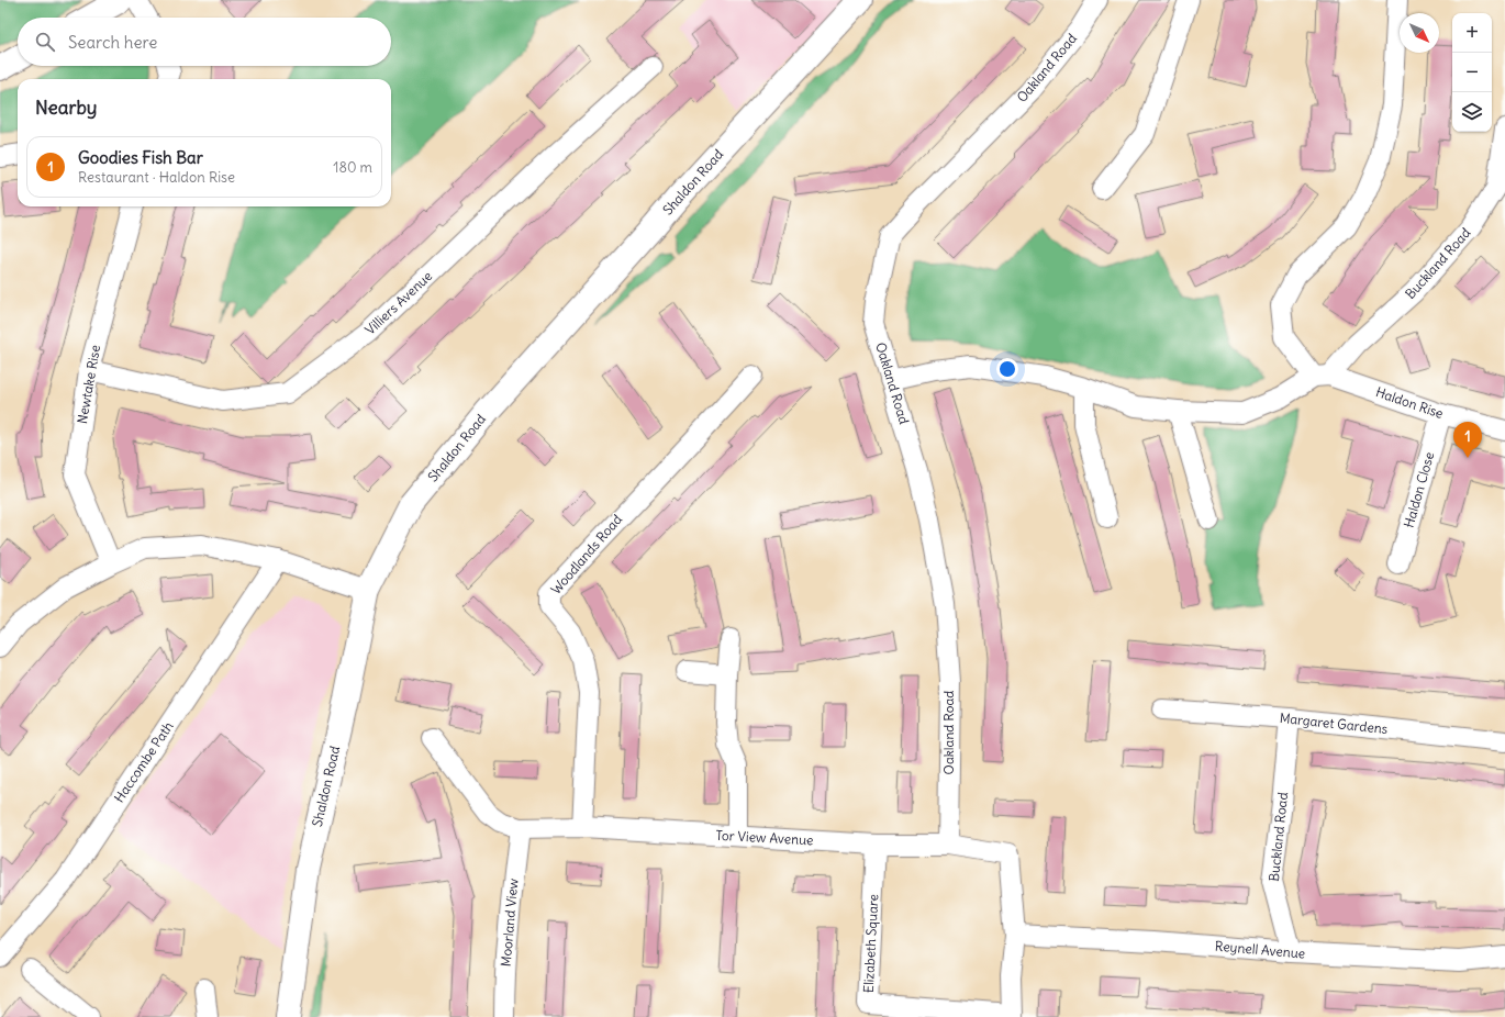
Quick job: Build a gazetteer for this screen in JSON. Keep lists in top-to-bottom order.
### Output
{
  "streets": {
    "street": [
      "Oakland Road",
      "Shaldon Road",
      "Buckland Road",
      "Villiers Avenue",
      "Newtake Rise",
      "Haldon Rise",
      "Haldon Close",
      "Woodlands Road",
      "Margaret Gardens",
      "Haccombe Path",
      "Tor View Avenue",
      "Moorland View",
      "Elizabeth Square",
      "Reynell Avenue"
    ]
  },
  "crossings": [
    ["Oakland Road", "Buckland Road"],
    ["Oakland Road", "Tor View Avenue"],
    ["Buckland Road", "Haldon Rise"],
    ["Buckland Road", "Margaret Gardens"],
    ["Buckland Road", "Reynell Avenue"],
    ["Villiers Avenue", "Newtake Rise"],
    ["Haldon Rise", "Haldon Close"],
    ["Woodlands Road", "Tor View Avenue"],
    ["Tor View Avenue", "Moorland View"],
    ["Tor View Avenue", "Elizabeth Square"],
    ["Tor View Avenue", "Reynell Avenue"]
  ],
  "north": "bottom right",
  "page": {
    "map_buttons": ["+", "−"],
    "search": "Search here",
    "heading": "Nearby",
    "list": [
      {
        "mark": "1",
        "name": "Goodies Fish Bar",
        "note": "Restaurant · Haldon Rise",
        "value": "180 m"
      }
    ],
    "pins": "1"
  }
}
